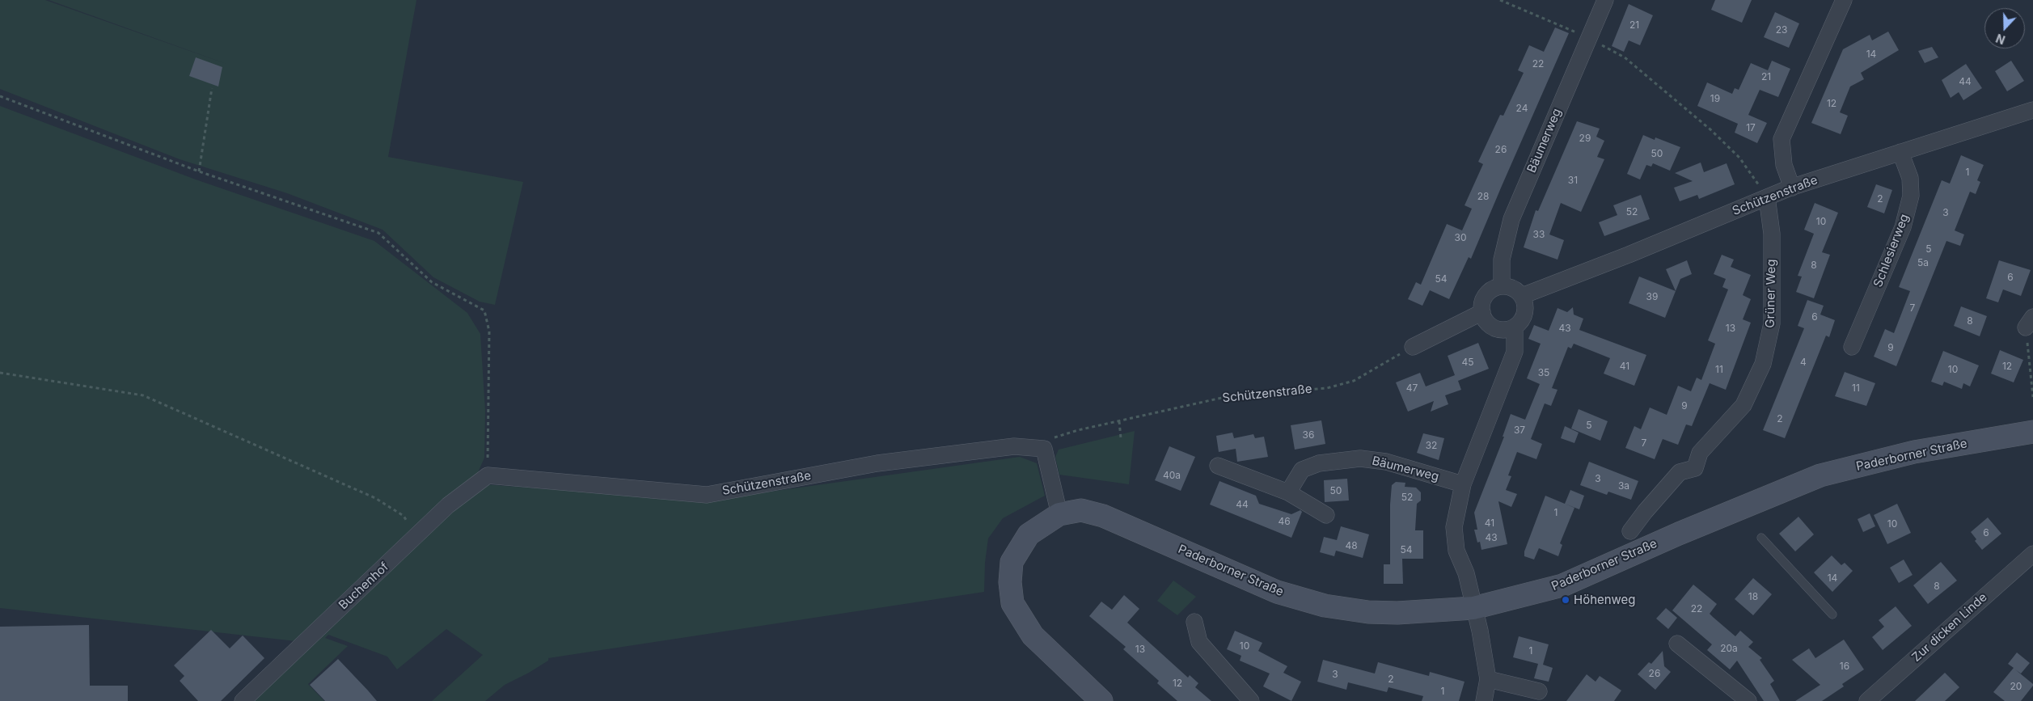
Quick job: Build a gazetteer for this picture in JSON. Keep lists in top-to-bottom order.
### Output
{
  "streets": {
    "main road": ["Paderborner Straße"],
    "street": [
      "Bäumerweg",
      "Schützenstraße",
      "Schlesierweg",
      "Grüner Weg",
      "Buchenhof",
      "Zur dicken Linde"
    ]
  },
  "crossings": [
    ["Bäumerweg", "Schützenstraße"],
    ["Schützenstraße", "Schlesierweg"],
    ["Schützenstraße", "Grüner Weg"],
    ["Schützenstraße", "Buchenhof"]
  ],
  "places": ["Höhenweg"],
  "house_numbers": [
    "21",
    "23",
    "14",
    "22",
    "21",
    "44",
    "19",
    "12",
    "24",
    "17",
    "29",
    "26",
    "50",
    "1",
    "31",
    "28",
    "2",
    "52",
    "3",
    "10",
    "33",
    "30",
    "5",
    "5a",
    "8",
    "6",
    "54",
    "39",
    "7",
    "6",
    "8",
    "43",
    "13",
    "9",
    "45",
    "4",
    "41",
    "12",
    "11",
    "10",
    "35",
    "47",
    "11",
    "9",
    "2",
    "5",
    "37",
    "36",
    "7",
    "32",
    "40a",
    "3",
    "3a",
    "50",
    "52",
    "44",
    "1",
    "46",
    "41",
    "10",
    "6",
    "43",
    "48",
    "54",
    "14",
    "8",
    "18",
    "22",
    "10",
    "20a",
    "13",
    "1",
    "16",
    "26",
    "3",
    "2",
    "12",
    "20",
    "1"
  ],
  "north": "bottom"
}
